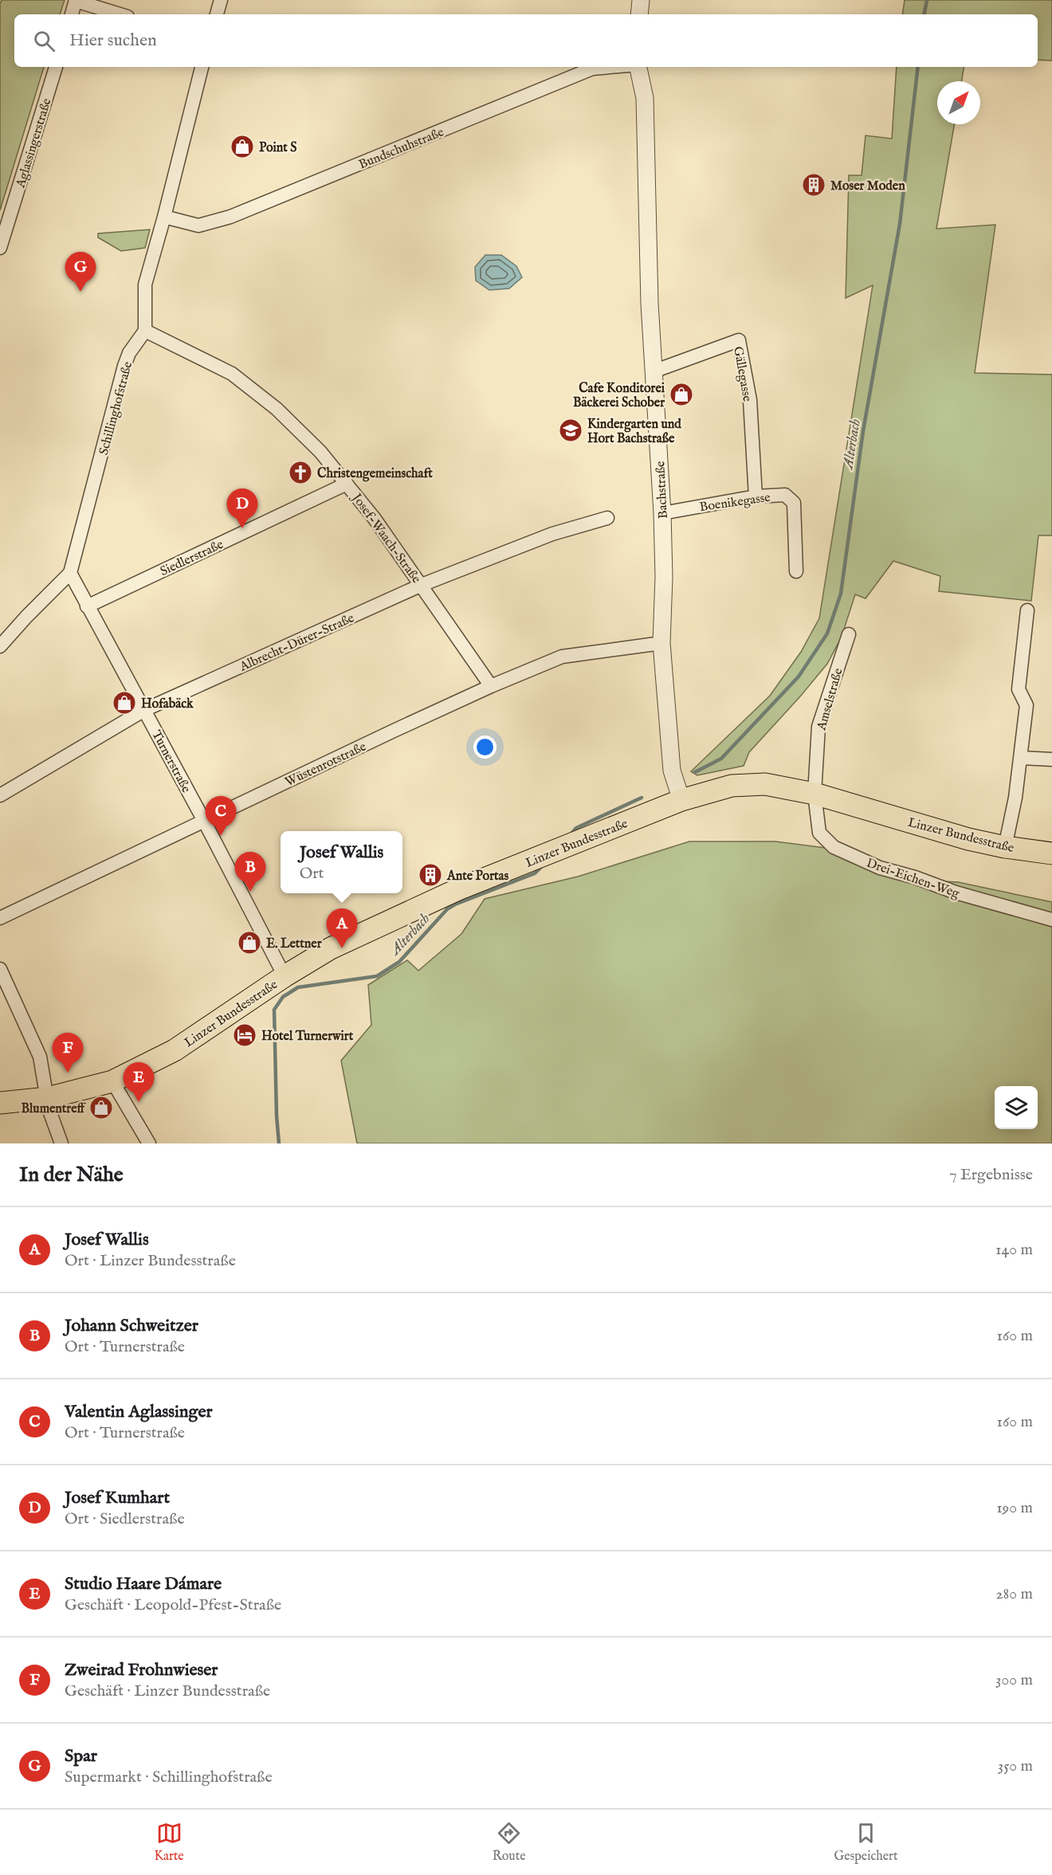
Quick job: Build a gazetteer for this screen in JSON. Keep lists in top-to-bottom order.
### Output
{
  "streets": {
    "main road": ["Linzer Bundesstraße"],
    "street": [
      "Aglassingerstraße",
      "Bundschuhstraße",
      "Gällegasse",
      "Schillinghofstraße",
      "Bachstraße",
      "Boenikegasse",
      "Josef-Waach-Straße",
      "Siedlerstraße",
      "Albrecht-Dürer-Straße",
      "Amselstraße",
      "Turnerstraße",
      "Wüstenrotstraße",
      "Drei-Eichen-Weg"
    ]
  },
  "crossings": [
    ["Gällegasse", "Bachstraße"],
    ["Gällegasse", "Boenikegasse"],
    ["Schillinghofstraße", "Josef-Waach-Straße"],
    ["Schillinghofstraße", "Turnerstraße"],
    ["Bachstraße", "Boenikegasse"],
    ["Bachstraße", "Wüstenrotstraße"],
    ["Bachstraße", "Linzer Bundesstraße"],
    ["Josef-Waach-Straße", "Siedlerstraße"],
    ["Josef-Waach-Straße", "Albrecht-Dürer-Straße"],
    ["Josef-Waach-Straße", "Wüstenrotstraße"],
    ["Siedlerstraße", "Turnerstraße"],
    ["Albrecht-Dürer-Straße", "Turnerstraße"],
    ["Amselstraße", "Linzer Bundesstraße"],
    ["Amselstraße", "Drei-Eichen-Weg"],
    ["Turnerstraße", "Wüstenrotstraße"],
    ["Turnerstraße", "Linzer Bundesstraße"],
    ["Linzer Bundesstraße", "Drei-Eichen-Weg"]
  ],
  "water": ["Alterbach"],
  "places": {
    "shop": [
      "Point S",
      "Cafe Konditorei Bäckerei Schober",
      "Hofabäck",
      "E. Lettner",
      "Blumentreff"
    ],
    "building": ["Moser Moden", "Ante Portas"],
    "school or university": ["Kindergarten und Hort Bachstraße"],
    "church": ["Christengemeinschaft"],
    "hotel": ["Hotel Turnerwirt"]
  },
  "north": "top right",
  "page": {
    "search": "Hier suchen",
    "pins": [
      "G",
      "D",
      "C",
      "B",
      "A",
      "F",
      "E"
    ],
    "popup": ["Josef Wallis", "Ort"],
    "heading": ["In der Nähe", "7 Ergebnisse"],
    "list": [
      {
        "mark": "A",
        "name": "Josef Wallis",
        "note": "Ort · Linzer Bundesstraße",
        "value": "140 m"
      },
      {
        "mark": "B",
        "name": "Johann Schweitzer",
        "note": "Ort · Turnerstraße",
        "value": "160 m"
      },
      {
        "mark": "C",
        "name": "Valentin Aglassinger",
        "note": "Ort · Turnerstraße",
        "value": "160 m"
      },
      {
        "mark": "D",
        "name": "Josef Kumhart",
        "note": "Ort · Siedlerstraße",
        "value": "190 m"
      },
      {
        "mark": "E",
        "name": "Studio Haare Dámare",
        "note": "Geschäft · Leopold-Pfest-Straße",
        "value": "280 m"
      },
      {
        "mark": "F",
        "name": "Zweirad Frohnwieser",
        "note": "Geschäft · Linzer Bundesstraße",
        "value": "300 m"
      },
      {
        "mark": "G",
        "name": "Spar",
        "note": "Supermarkt · Schillinghofstraße",
        "value": "350 m"
      }
    ],
    "nav": ["Karte", "Route", "Gespeichert"]
  }
}
